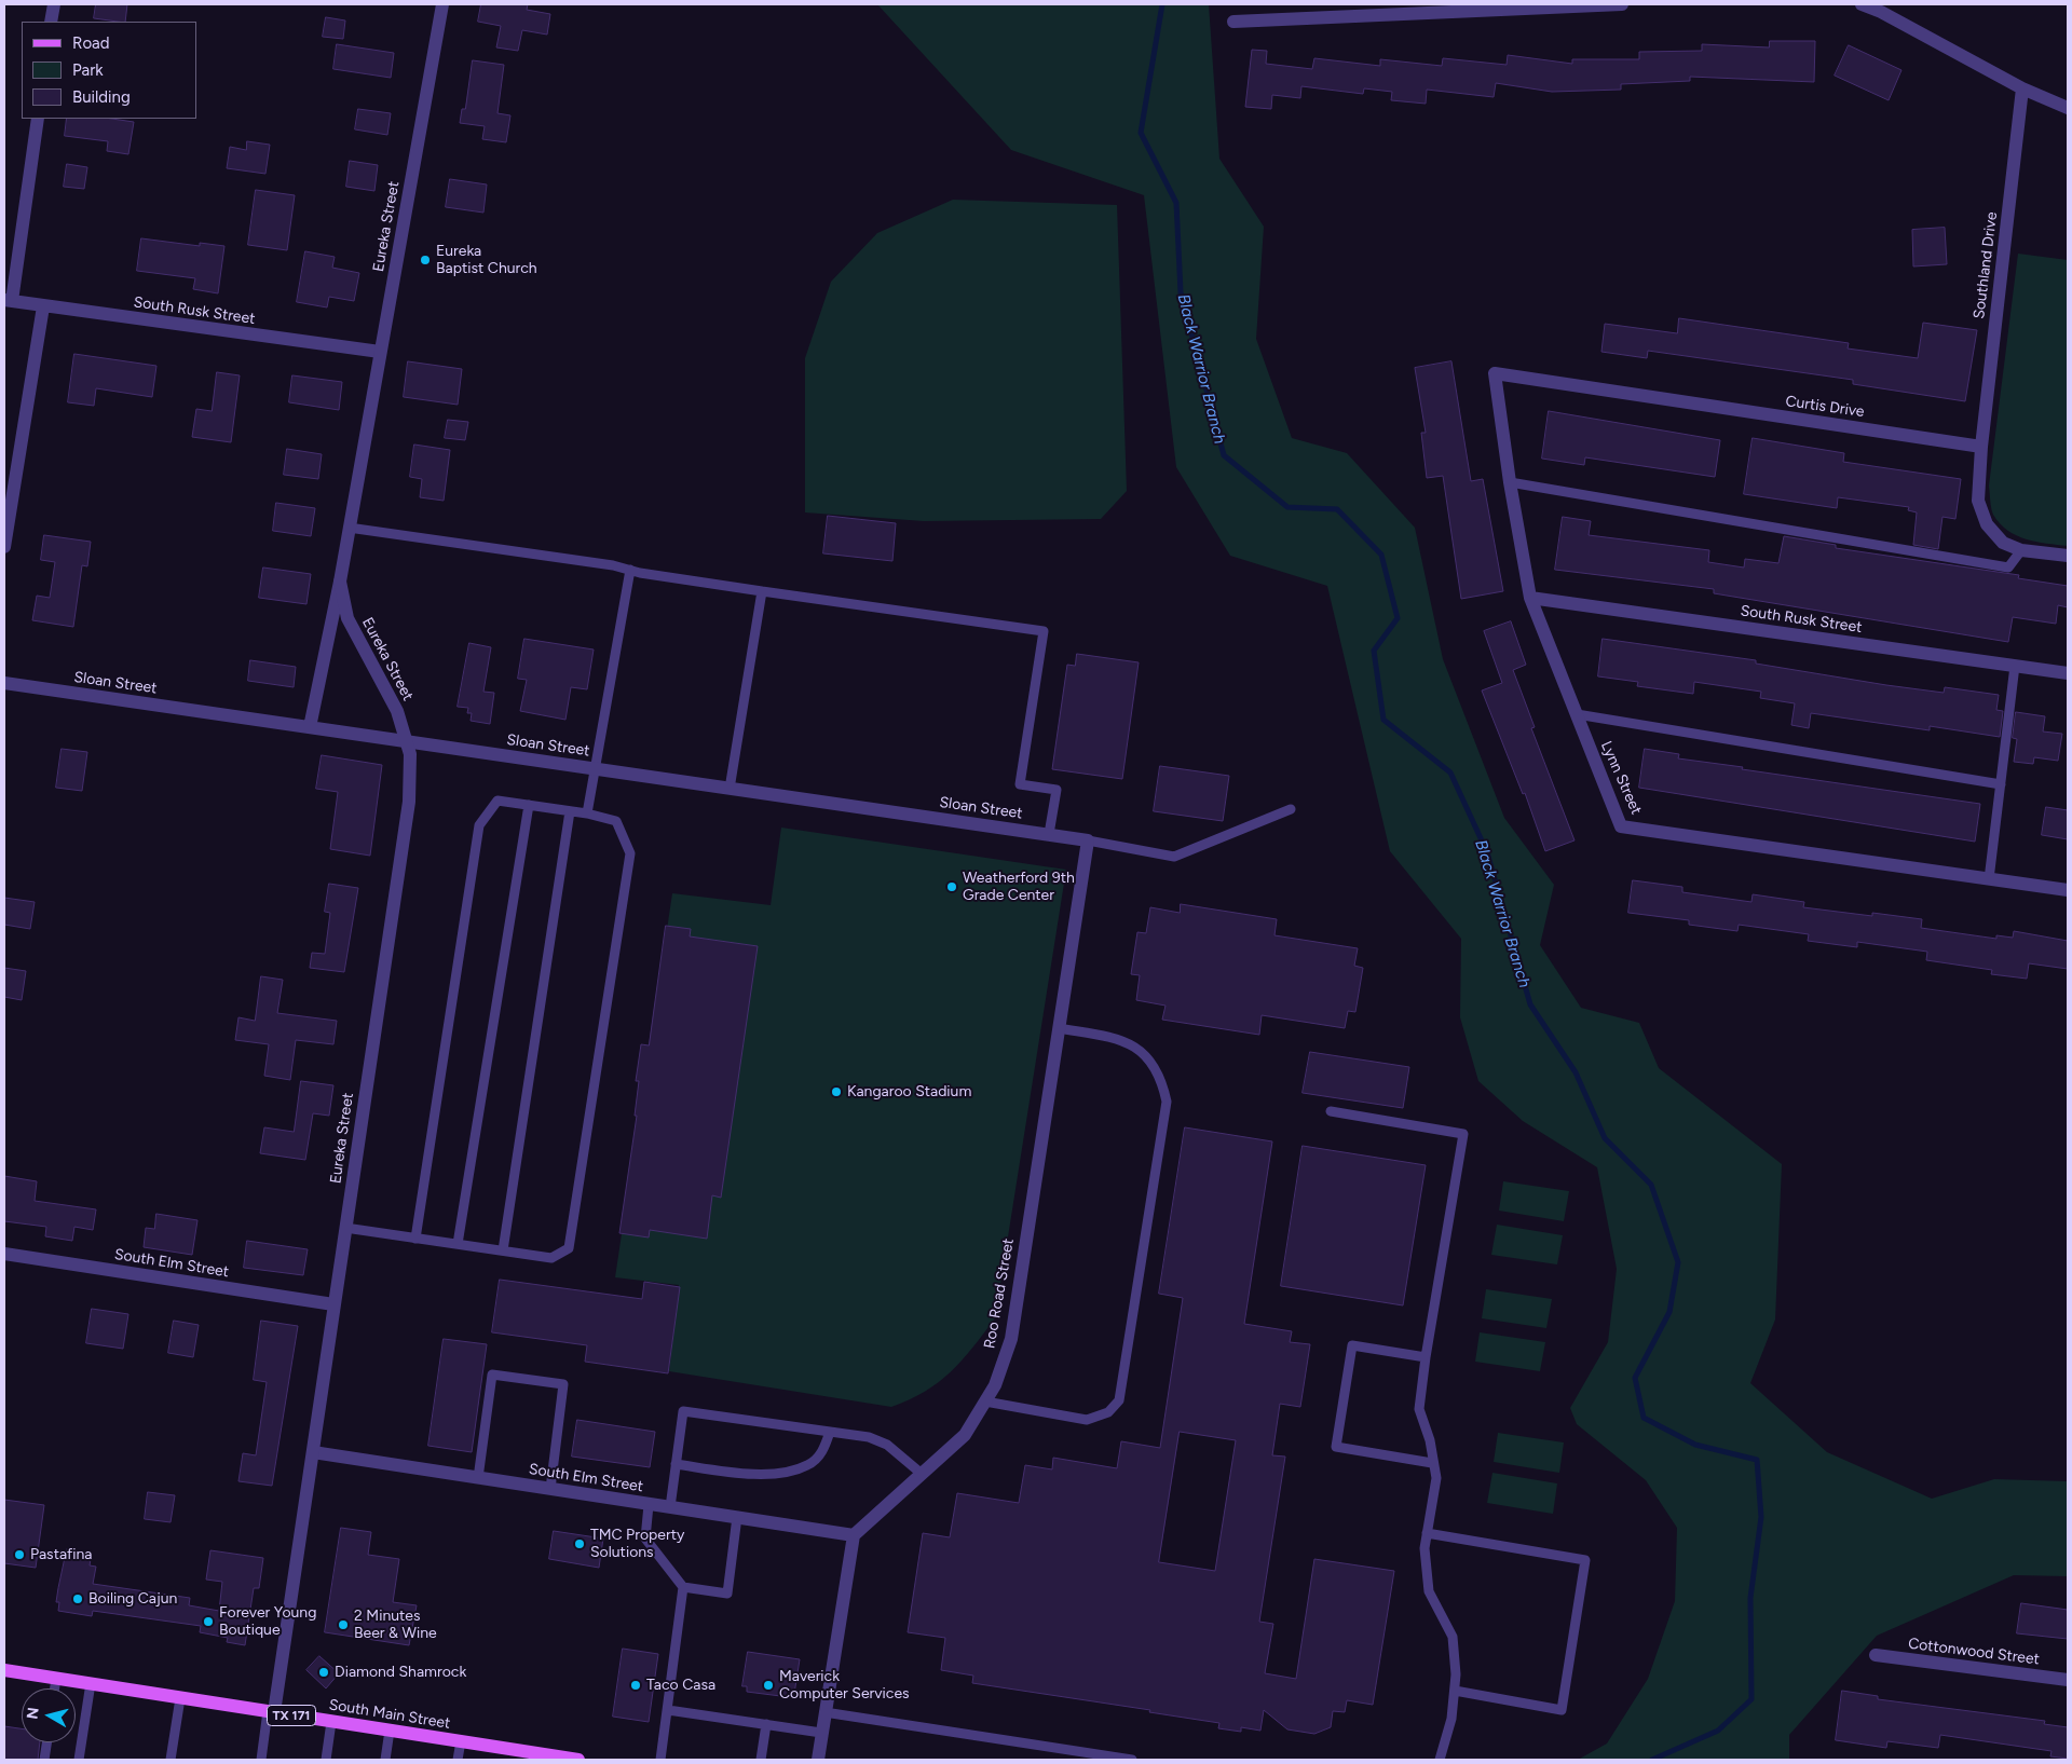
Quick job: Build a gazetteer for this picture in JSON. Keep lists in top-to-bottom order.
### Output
{
  "streets": {
    "main road": ["South Main Street", "TX 171"],
    "street": [
      "Eureka Street",
      "Southland Drive",
      "South Rusk Street",
      "Curtis Drive",
      "Sloan Street",
      "Lynn Street",
      "South Elm Street",
      "Roo Road Street",
      "Cottonwood Street"
    ]
  },
  "crossings": [
    ["Eureka Street", "South Rusk Street"],
    ["Eureka Street", "Sloan Street"],
    ["Eureka Street", "South Elm Street"],
    ["Eureka Street", "South Main Street"],
    ["Southland Drive", "Curtis Drive"],
    ["South Rusk Street", "Lynn Street"],
    ["Curtis Drive", "Lynn Street"],
    ["Sloan Street", "Roo Road Street"],
    ["South Elm Street", "Roo Road Street"]
  ],
  "water": ["Black Warrior Branch"],
  "places": [
    "Eureka Baptist Church",
    "Weatherford 9th Grade Center",
    "Kangaroo Stadium",
    "TMC Property Solutions",
    "Pastafina",
    "Boiling Cajun",
    "Forever Young Boutique",
    "2 Minutes Beer & Wine",
    "Diamond Shamrock",
    "Taco Casa",
    "Maverick Computer Services"
  ],
  "legend": ["Road", "Park", "Building"],
  "north": "left"
}
